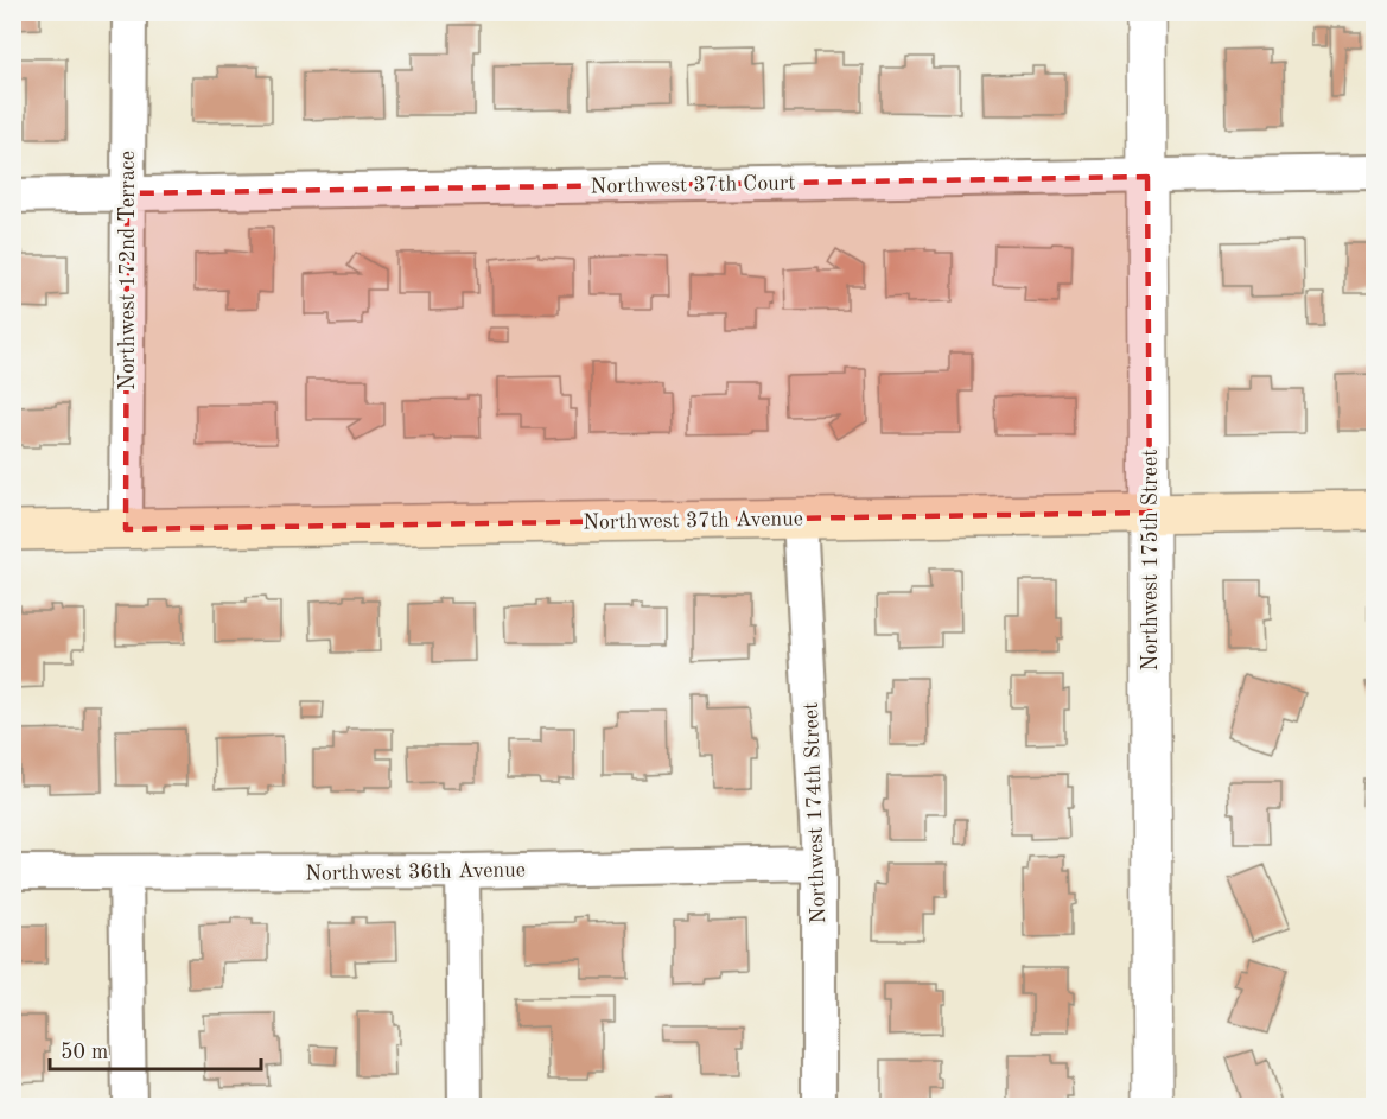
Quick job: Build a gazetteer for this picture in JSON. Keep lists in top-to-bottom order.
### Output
{
  "streets": {
    "main road": ["Northwest 37th Avenue"],
    "street": [
      "Northwest 37th Court",
      "Northwest 172nd Terrace",
      "Northwest 175th Street",
      "Northwest 174th Street",
      "Northwest 36th Avenue"
    ]
  },
  "crossings": [
    ["Northwest 37th Court", "Northwest 172nd Terrace"],
    ["Northwest 37th Court", "Northwest 175th Street"],
    ["Northwest 172nd Terrace", "Northwest 37th Avenue"],
    ["Northwest 37th Avenue", "Northwest 175th Street"],
    ["Northwest 37th Avenue", "Northwest 174th Street"],
    ["Northwest 174th Street", "Northwest 36th Avenue"]
  ],
  "scale_bar": "50 m"
}
